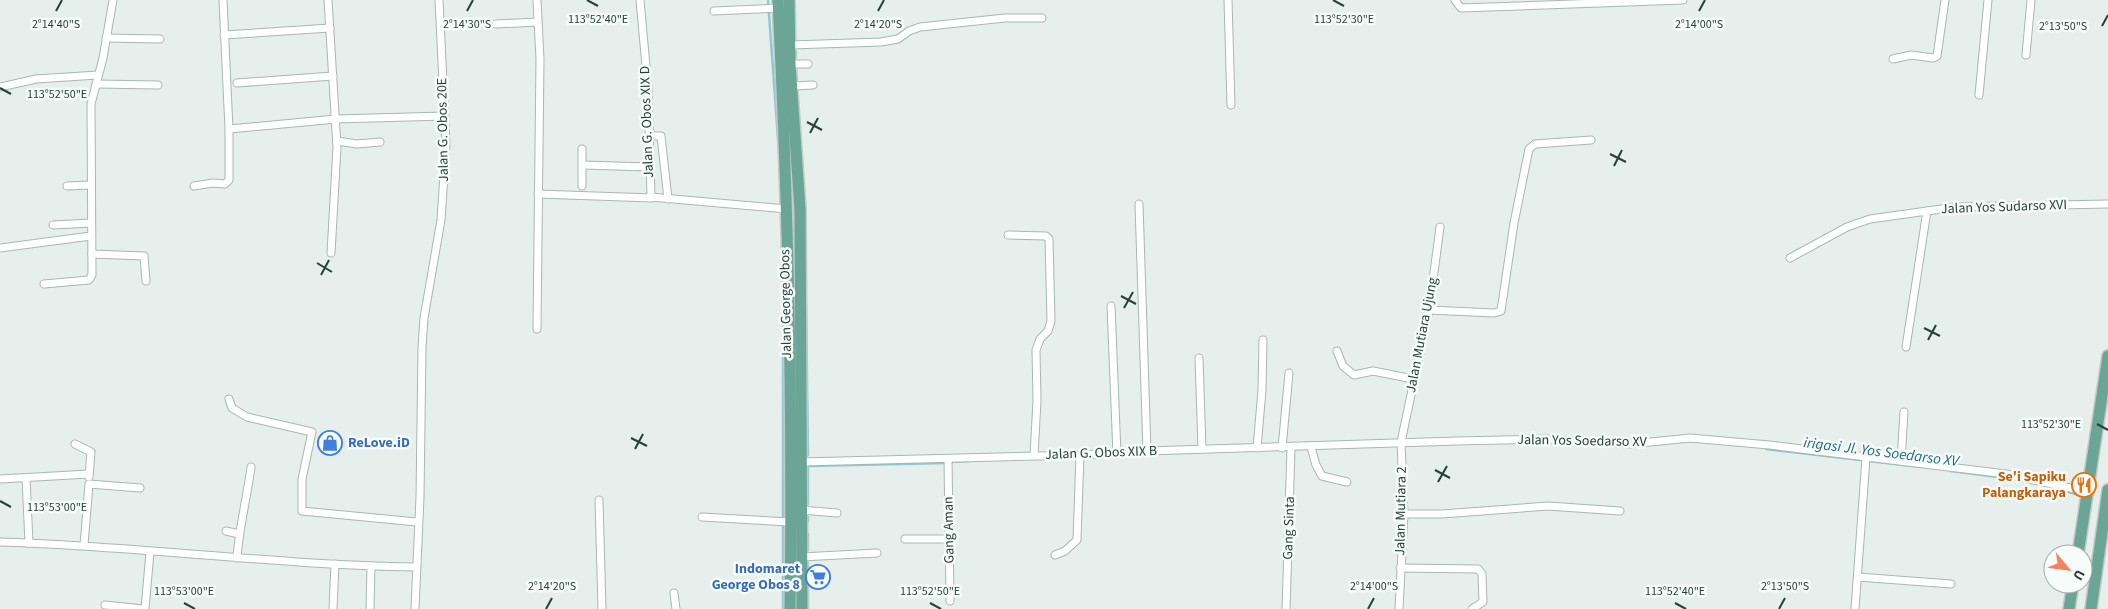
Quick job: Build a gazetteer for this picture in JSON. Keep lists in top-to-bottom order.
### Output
{
  "streets": {
    "main road": ["Jalan George Obos"],
    "street": [
      "Jalan G. Obos XIX D",
      "Jalan G. Obos 20E",
      "Jalan Yos Sudarso XVI",
      "Jalan Mutiara Ujung",
      "Jalan Yos Soedarso XV",
      "Jalan G. Obos XIX B",
      "Jalan Mutiara 2",
      "Gang Sinta",
      "Gang Aman"
    ]
  },
  "crossings": [
    ["Jalan G. Obos XIX D", "Jalan George Obos"],
    ["Jalan George Obos", "Jalan G. Obos XIX B"],
    ["Jalan Mutiara Ujung", "Jalan Yos Soedarso XV"],
    ["Jalan Mutiara Ujung", "Jalan G. Obos XIX B"],
    ["Jalan Mutiara Ujung", "Jalan Mutiara 2"],
    ["Jalan Yos Soedarso XV", "Jalan G. Obos XIX B"],
    ["Jalan Yos Soedarso XV", "Jalan Mutiara 2"],
    ["Jalan G. Obos XIX B", "Jalan Mutiara 2"],
    ["Jalan G. Obos XIX B", "Gang Sinta"],
    ["Jalan G. Obos XIX B", "Gang Aman"]
  ],
  "water": ["irigasi Jl. Yos Soedarso XV"],
  "places": {
    "shop": ["ReLove.iD"],
    "restaurant": ["Se'i Sapiku Palangkaraya"],
    "supermarket": ["Indomaret George Obos 8"]
  },
  "north": "bottom right",
  "coordinates": [
    "113°52'40\"E",
    "113°52'30\"E",
    "2°14'40\"S",
    "2°14'30\"S",
    "2°14'20\"S",
    "2°14'00\"S",
    "2°13'50\"S",
    "113°52'50\"E",
    "113°53'00\"E"
  ]
}
